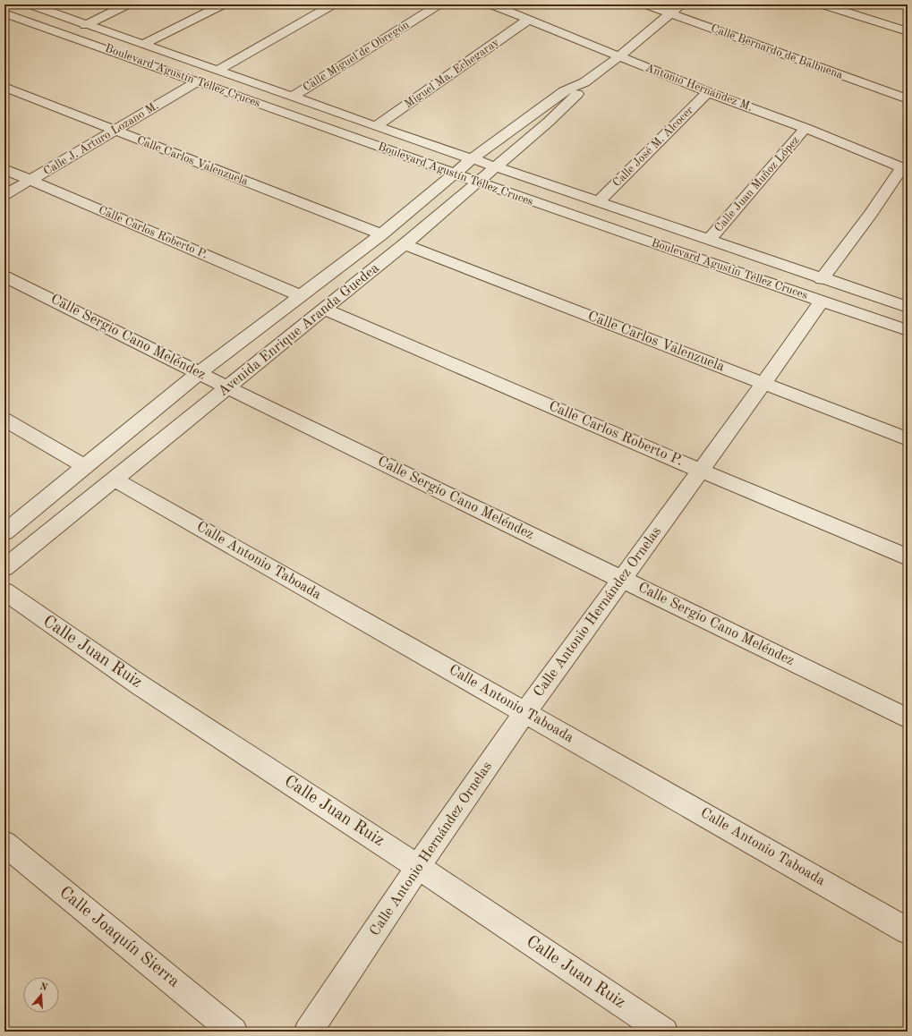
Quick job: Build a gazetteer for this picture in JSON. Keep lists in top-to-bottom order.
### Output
{
  "streets": {
    "street": [
      "Calle Bernardo de Balbuena",
      "Calle Miguel de Obregón",
      "Miguel Ma. Echegaray",
      "Boulevard Agustín Téllez Cruces",
      "Antonio Hernández M.",
      "Calle J. Arturo Lozano M.",
      "Calle José M. Alcocer",
      "Calle Carlos Valenzuela",
      "Calle Juan Muñoz López",
      "Calle Carlos Roberto P.",
      "Avenida Enrique Aranda Guedea",
      "Calle Sergio Cano Meléndez",
      "Calle Antonio Taboada",
      "Calle Antonio Hernández Ornelas",
      "Calle Juan Ruiz",
      "Calle Joaquín Sierra"
    ]
  },
  "crossings": [
    ["Calle Bernardo de Balbuena", "Avenida Enrique Aranda Guedea"],
    ["Calle Miguel de Obregón", "Boulevard Agustín Téllez Cruces"],
    ["Miguel Ma. Echegaray", "Boulevard Agustín Téllez Cruces"],
    ["Miguel Ma. Echegaray", "Antonio Hernández M."],
    ["Boulevard Agustín Téllez Cruces", "Calle J. Arturo Lozano M."],
    ["Boulevard Agustín Téllez Cruces", "Calle José M. Alcocer"],
    ["Boulevard Agustín Téllez Cruces", "Calle Juan Muñoz López"],
    ["Boulevard Agustín Téllez Cruces", "Avenida Enrique Aranda Guedea"],
    ["Boulevard Agustín Téllez Cruces", "Calle Antonio Hernández Ornelas"],
    ["Antonio Hernández M.", "Calle José M. Alcocer"],
    ["Antonio Hernández M.", "Calle Juan Muñoz López"],
    ["Antonio Hernández M.", "Avenida Enrique Aranda Guedea"],
    ["Calle J. Arturo Lozano M.", "Calle Carlos Valenzuela"],
    ["Calle J. Arturo Lozano M.", "Calle Carlos Roberto P."],
    ["Calle Carlos Valenzuela", "Avenida Enrique Aranda Guedea"],
    ["Calle Carlos Valenzuela", "Calle Antonio Hernández Ornelas"],
    ["Calle Carlos Roberto P.", "Avenida Enrique Aranda Guedea"],
    ["Calle Carlos Roberto P.", "Calle Antonio Hernández Ornelas"],
    ["Avenida Enrique Aranda Guedea", "Calle Sergio Cano Meléndez"],
    ["Avenida Enrique Aranda Guedea", "Calle Antonio Taboada"],
    ["Calle Sergio Cano Meléndez", "Calle Antonio Hernández Ornelas"],
    ["Calle Antonio Taboada", "Calle Antonio Hernández Ornelas"],
    ["Calle Antonio Hernández Ornelas", "Calle Juan Ruiz"]
  ],
  "north": "top"
}
